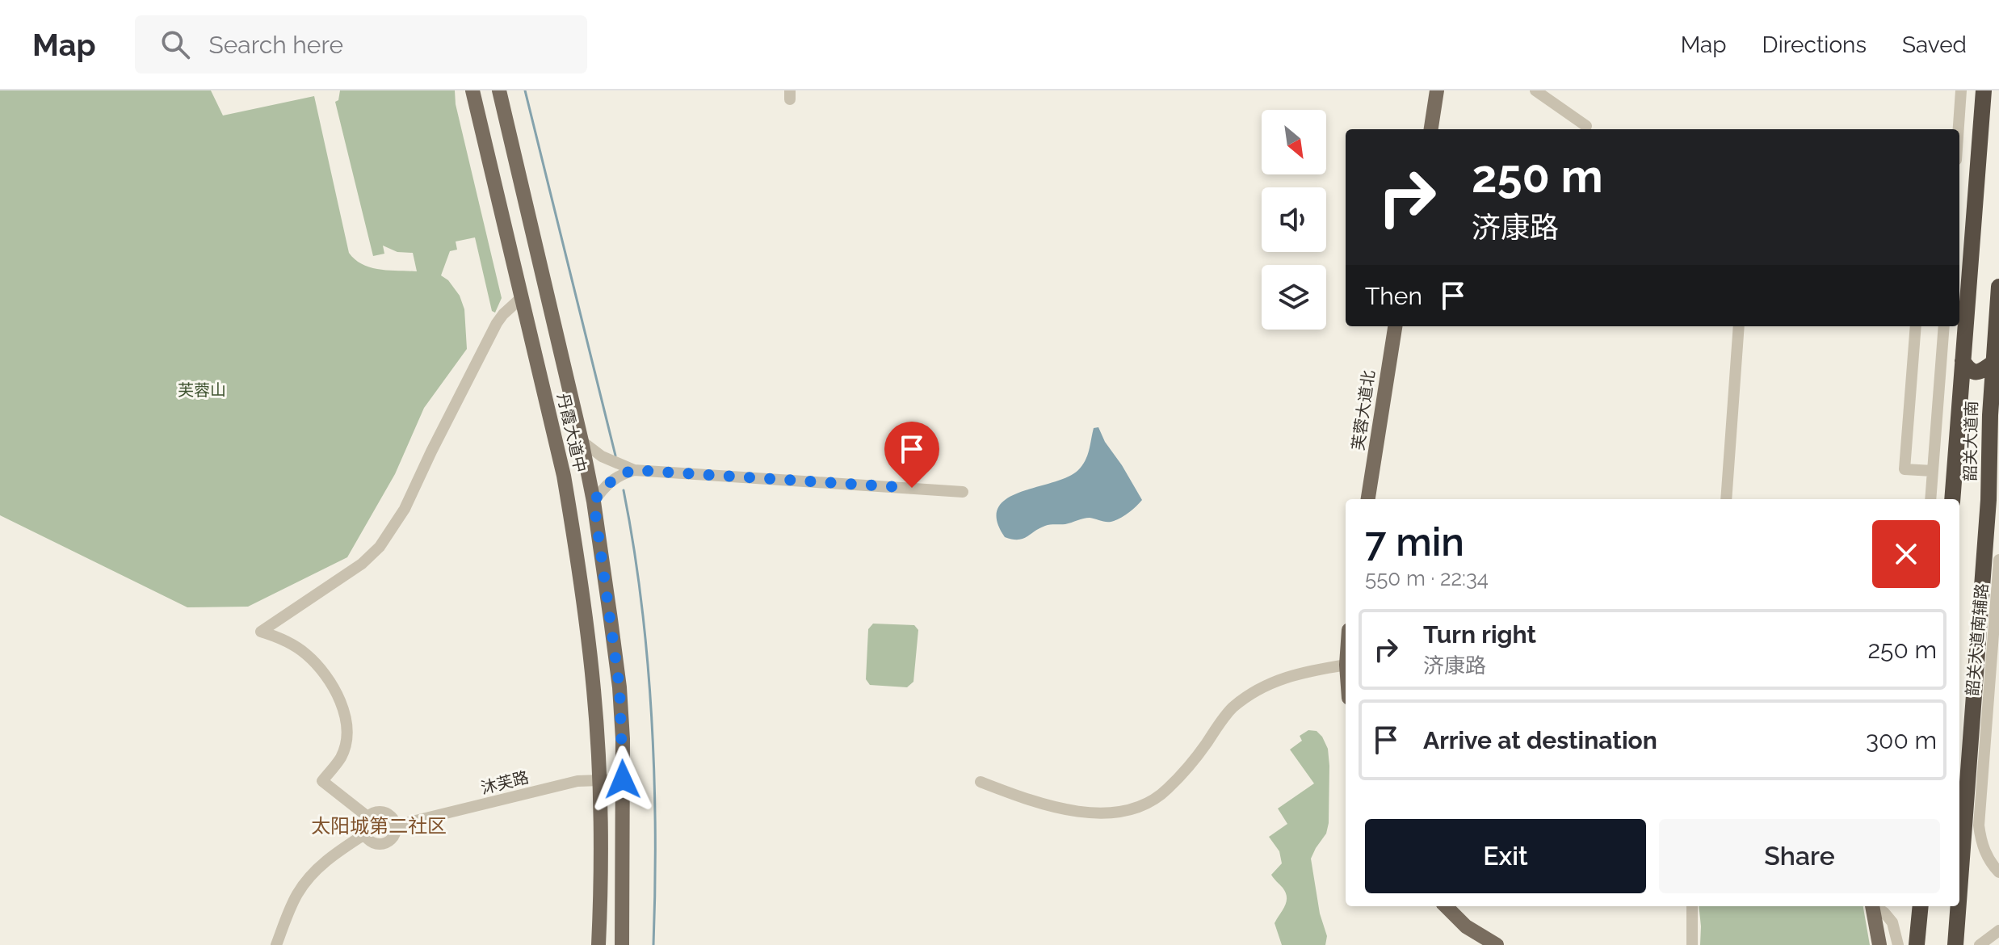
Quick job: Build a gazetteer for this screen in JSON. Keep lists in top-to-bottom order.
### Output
{
  "streets": {
    "highway": ["韶关大道南"],
    "main road": ["芙蓉大道北", "丹霞大道中"],
    "street": ["韶关大道南辅路", "沐芙路"]
  },
  "crossings": [
    ["丹霞大道中", "沐芙路"]
  ],
  "districts": ["太阳城第二社区"],
  "parks": ["芙蓉山"],
  "north": "bottom right",
  "page": {
    "header": "Map",
    "search": "Search here",
    "nav": ["Map", "Directions", "Saved"],
    "turn": ["250 m", "济康路"],
    "then": "Then",
    "heading": ["7 min", "550 m · 22:34"],
    "list": [
      {
        "name": "Turn right",
        "note": "济康路",
        "value": "250 m"
      },
      {
        "name": "Arrive at destination",
        "value": "300 m"
      }
    ],
    "buttons": ["Exit", "Share"]
  }
}
